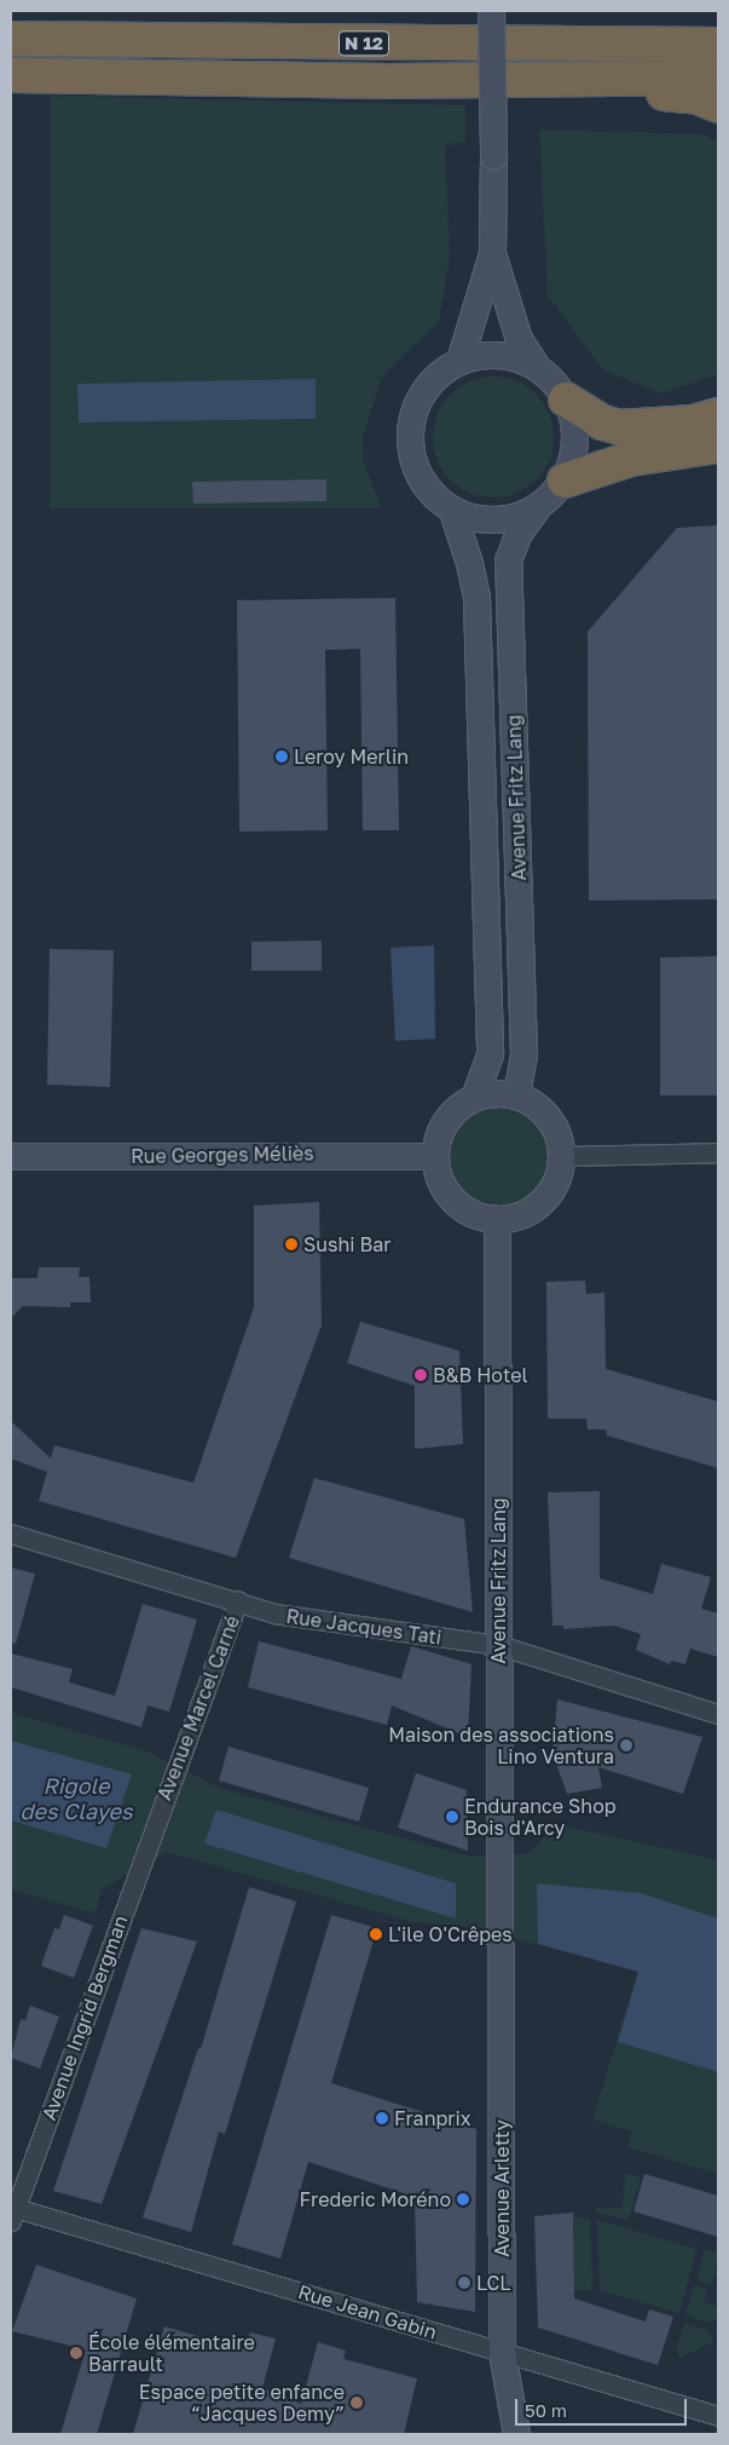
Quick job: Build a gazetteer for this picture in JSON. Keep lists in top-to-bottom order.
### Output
{
  "streets": {
    "highway": ["N 12"],
    "street": [
      "Avenue Fritz Lang",
      "Rue Georges Méliès",
      "Rue Jacques Tati",
      "Avenue Marcel Carné",
      "Avenue Ingrid Bergman",
      "Avenue Arletty",
      "Rue Jean Gabin"
    ]
  },
  "crossings": [
    ["Avenue Fritz Lang", "Rue Georges Méliès"],
    ["Avenue Fritz Lang", "Rue Jacques Tati"],
    ["Avenue Fritz Lang", "Avenue Arletty"],
    ["Rue Jacques Tati", "Avenue Marcel Carné"],
    ["Avenue Marcel Carné", "Avenue Ingrid Bergman"],
    ["Avenue Ingrid Bergman", "Rue Jean Gabin"],
    ["Avenue Arletty", "Rue Jean Gabin"]
  ],
  "water": ["Rigole des Clayes"],
  "places": [
    "Leroy Merlin",
    "Sushi Bar",
    "B&B Hotel",
    "Maison des associations Lino Ventura",
    "Endurance Shop Bois d'Arcy",
    "L'ile O'Crêpes",
    "Franprix",
    "Frederic Moréno",
    "LCL",
    "École élémentaire Barrault",
    "Espace petite enfance “Jacques Demy”"
  ],
  "scale_bar": "50 m"
}
